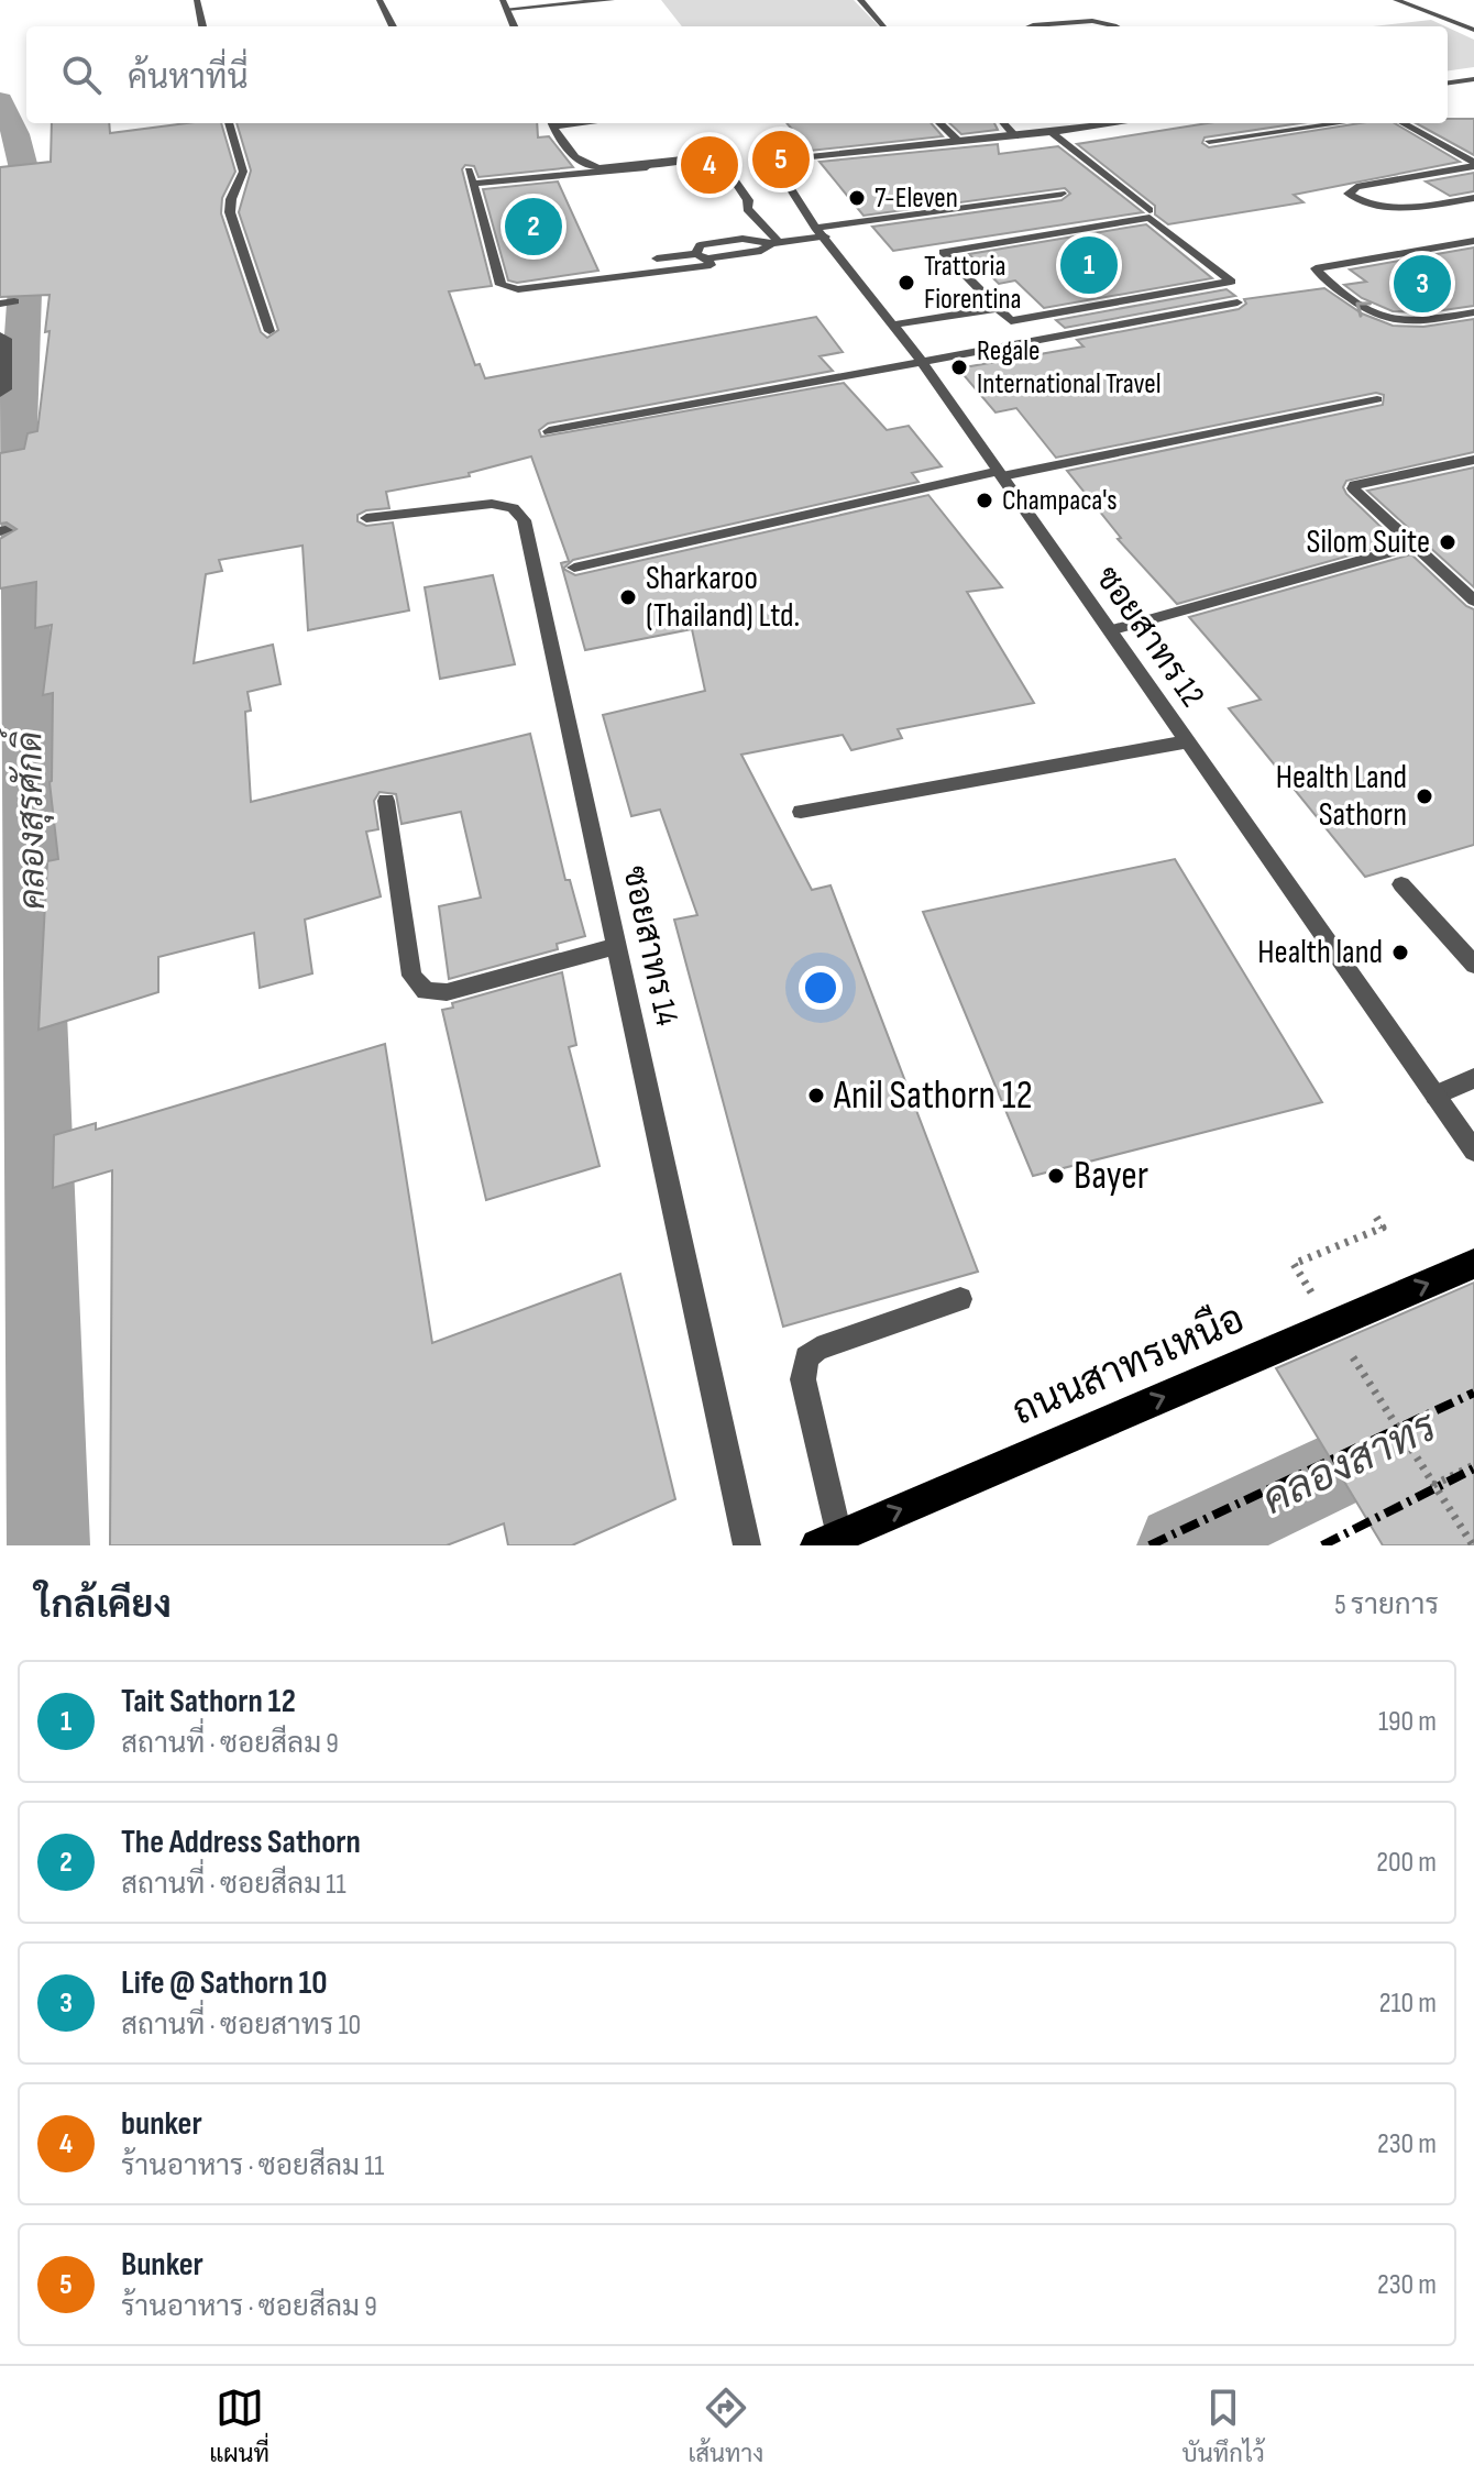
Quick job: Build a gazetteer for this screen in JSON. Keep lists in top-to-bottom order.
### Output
{
  "streets": {
    "main road": ["ถนนสาทรเหนือ"],
    "street": ["ซอยสาทร 12", "ซอยสาทร 14"]
  },
  "one_way": ["ถนนสาทรเหนือ"],
  "water": ["คลองสุรศักดิ์", "คลองสาทร"],
  "places": [
    "7-Eleven",
    "Trattoria Fiorentina",
    "Regale International Travel",
    "Champaca's",
    "Silom Suite",
    "Sharkaroo (Thailand) Ltd.",
    "Health Land Sathorn",
    "Health land",
    "Anil Sathorn 12",
    "Bayer"
  ],
  "page": {
    "search": "ค้นหาที่นี่",
    "pins": [
      "5",
      "4",
      "2",
      "1",
      "3"
    ],
    "heading": ["ใกล้เคียง", "5 รายการ"],
    "list": [
      {
        "mark": "1",
        "name": "Tait Sathorn 12",
        "note": "สถานที่ · ซอยสีลม 9",
        "value": "190 m"
      },
      {
        "mark": "2",
        "name": "The Address Sathorn",
        "note": "สถานที่ · ซอยสีลม 11",
        "value": "200 m"
      },
      {
        "mark": "3",
        "name": "Life @ Sathorn 10",
        "note": "สถานที่ · ซอยสาทร 10",
        "value": "210 m"
      },
      {
        "mark": "4",
        "name": "bunker",
        "note": "ร้านอาหาร · ซอยสีลม 11",
        "value": "230 m"
      },
      {
        "mark": "5",
        "name": "Bunker",
        "note": "ร้านอาหาร · ซอยสีลม 9",
        "value": "230 m"
      }
    ],
    "nav": ["แผนที่", "เส้นทาง", "บันทึกไว้"]
  }
}
